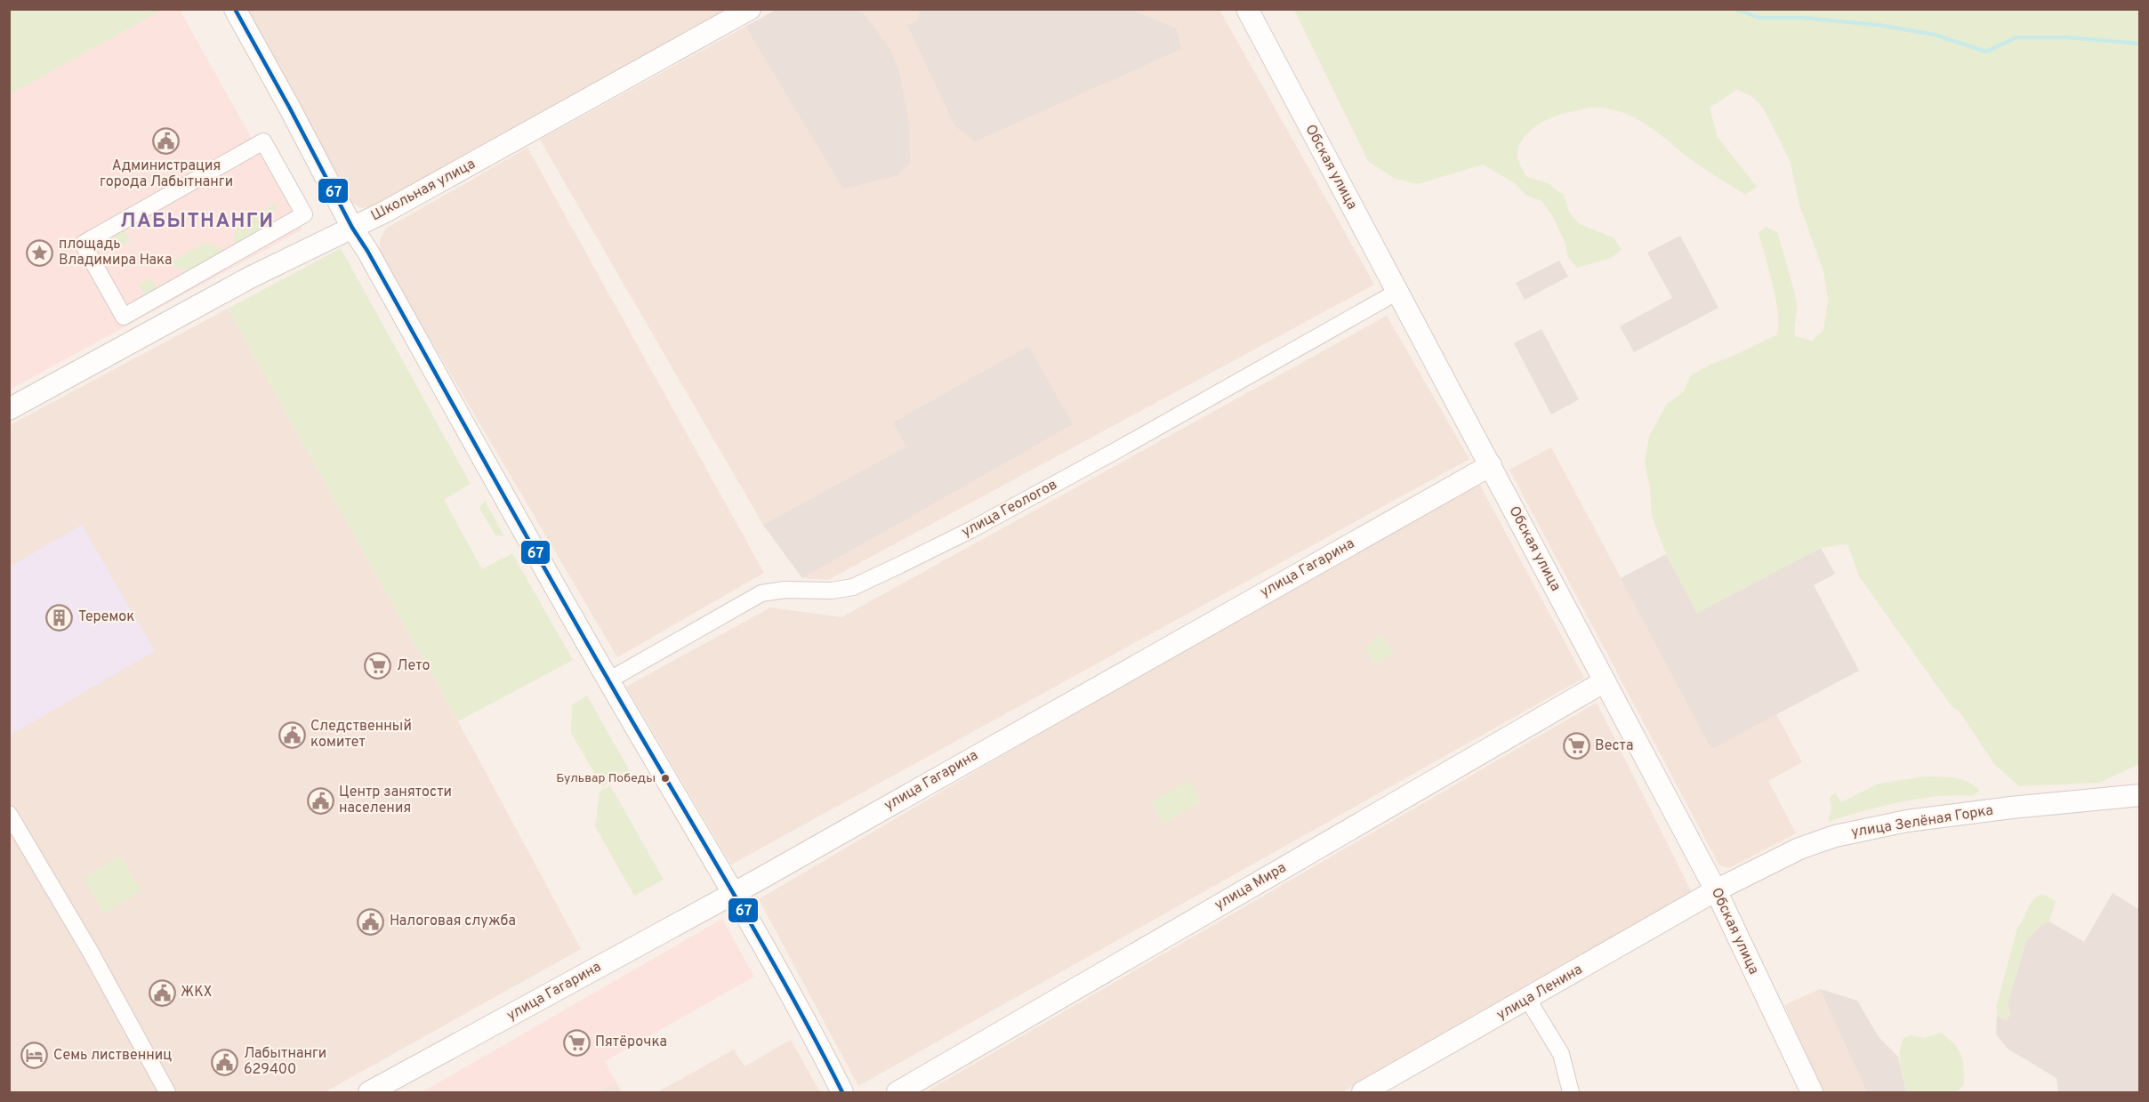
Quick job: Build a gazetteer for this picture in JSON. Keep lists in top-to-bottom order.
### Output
{
  "streets": {
    "street": [
      "Обская улица",
      "Школьная улица",
      "улица Геологов",
      "улица Гагарина",
      "улица Зелёная Горка",
      "улица Мира",
      "улица Ленина"
    ]
  },
  "crossings": [
    ["Обская улица", "улица Геологов"],
    ["Обская улица", "улица Гагарина"],
    ["Обская улица", "улица Зелёная Горка"],
    ["Обская улица", "улица Мира"],
    ["Обская улица", "улица Ленина"],
    ["улица Зелёная Горка", "улица Ленина"]
  ],
  "districts": ["ЛАБЫТНАНГИ"],
  "places": {
    "public building": [
      "Администрация города Лабытнанги",
      "Следственный комитет",
      "Центр занятости населения",
      "Налоговая служба",
      "ЖКХ",
      "Лабытнанги 629400"
    ],
    "place": ["площадь Владимира Нака"],
    "building": ["Теремок"],
    "supermarket": ["Лето", "Веста", "Пятёрочка"],
    "other": ["Бульвар Победы"],
    "hotel": ["Семь лиственниц"]
  },
  "lines": ["transit line 67"]
}
